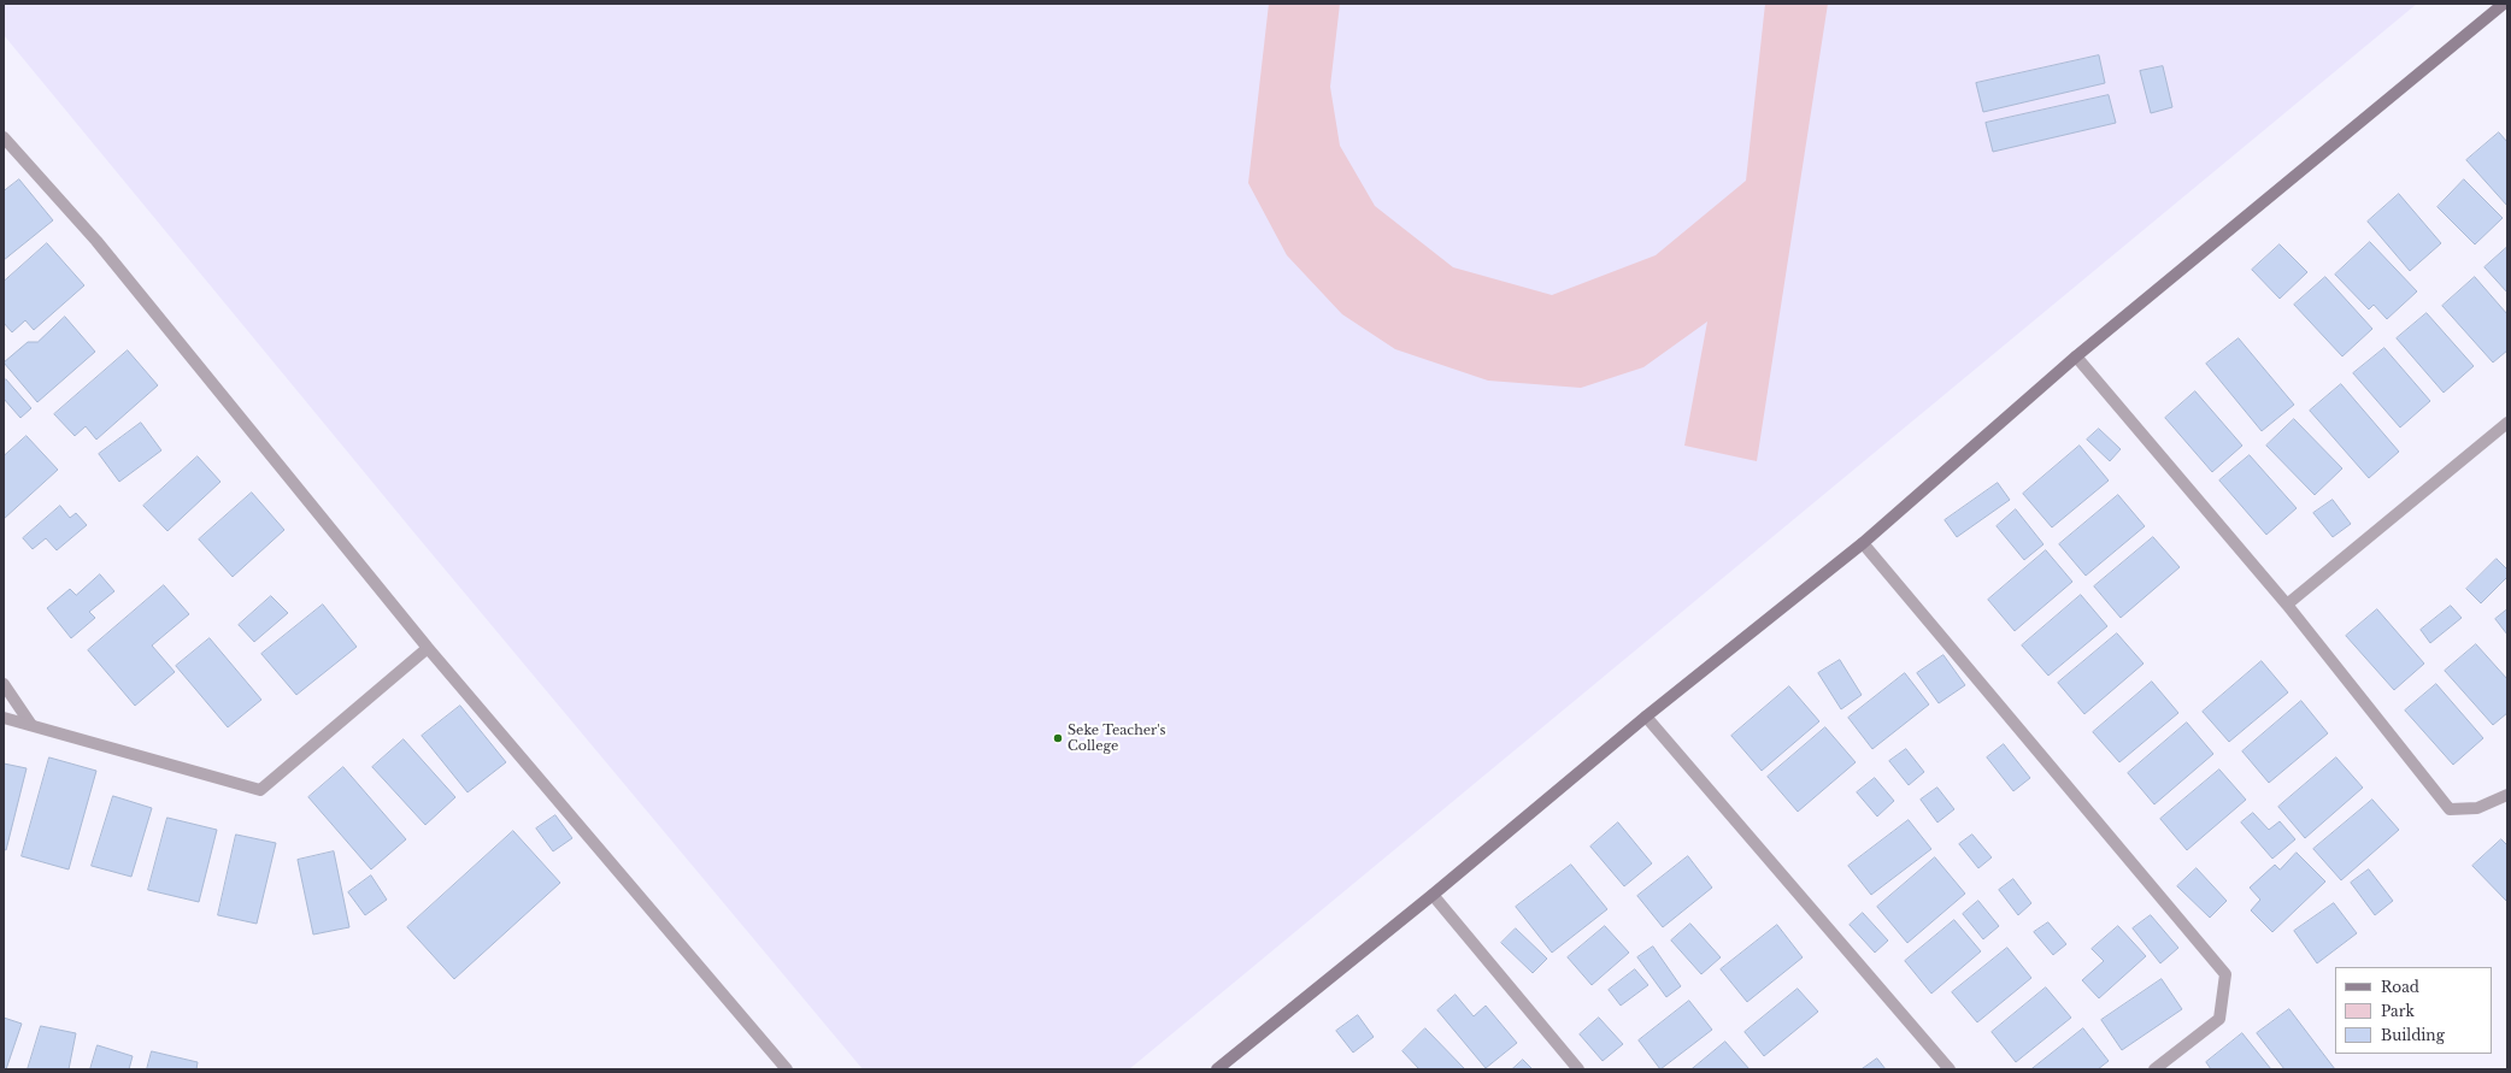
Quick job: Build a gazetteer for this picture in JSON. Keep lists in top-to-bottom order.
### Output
{
  "places": ["Seke Teacher's College"],
  "legend": ["Road", "Park", "Building"]
}
